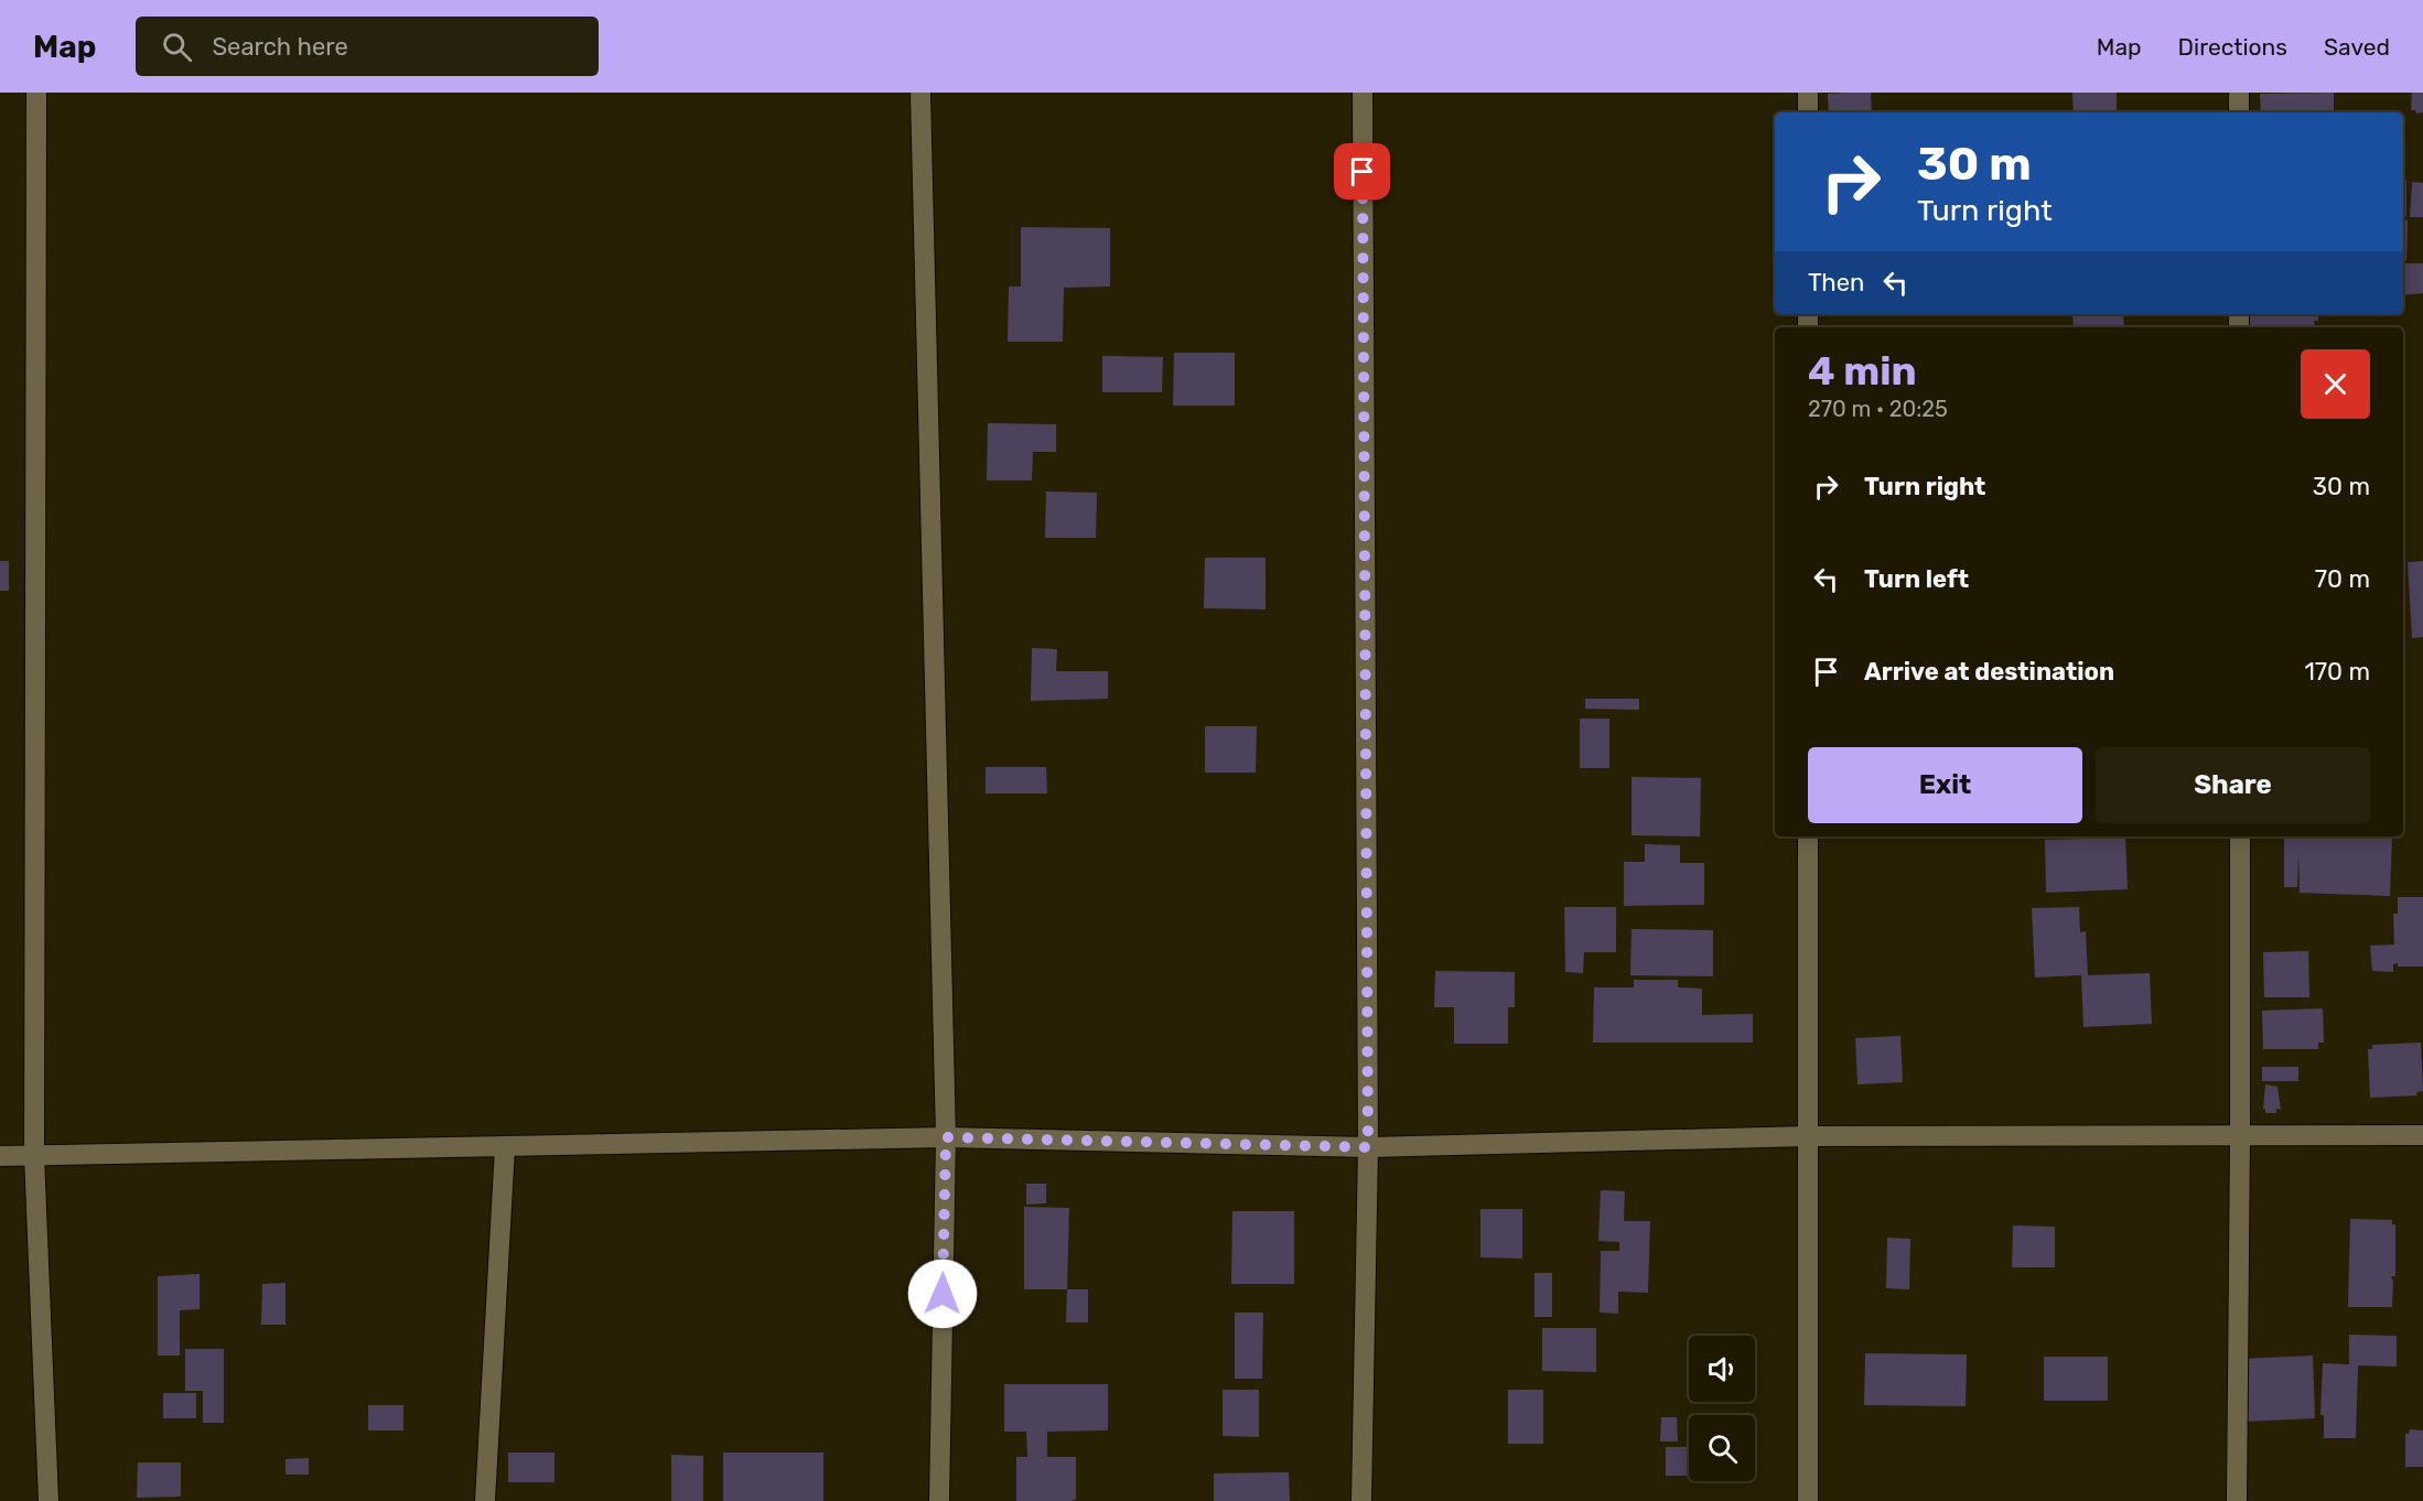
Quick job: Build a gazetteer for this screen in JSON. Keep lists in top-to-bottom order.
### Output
{
  "page": {
    "header": "Map",
    "search": "Search here",
    "nav": ["Map", "Directions", "Saved"],
    "turn": ["30 m", "Turn right"],
    "then": "Then",
    "heading": ["4 min", "270 m · 20:25"],
    "list": [
      {
        "name": "Turn right",
        "value": "30 m"
      },
      {
        "name": "Turn left",
        "value": "70 m"
      },
      {
        "name": "Arrive at destination",
        "value": "170 m"
      }
    ],
    "buttons": ["Exit", "Share"]
  }
}
